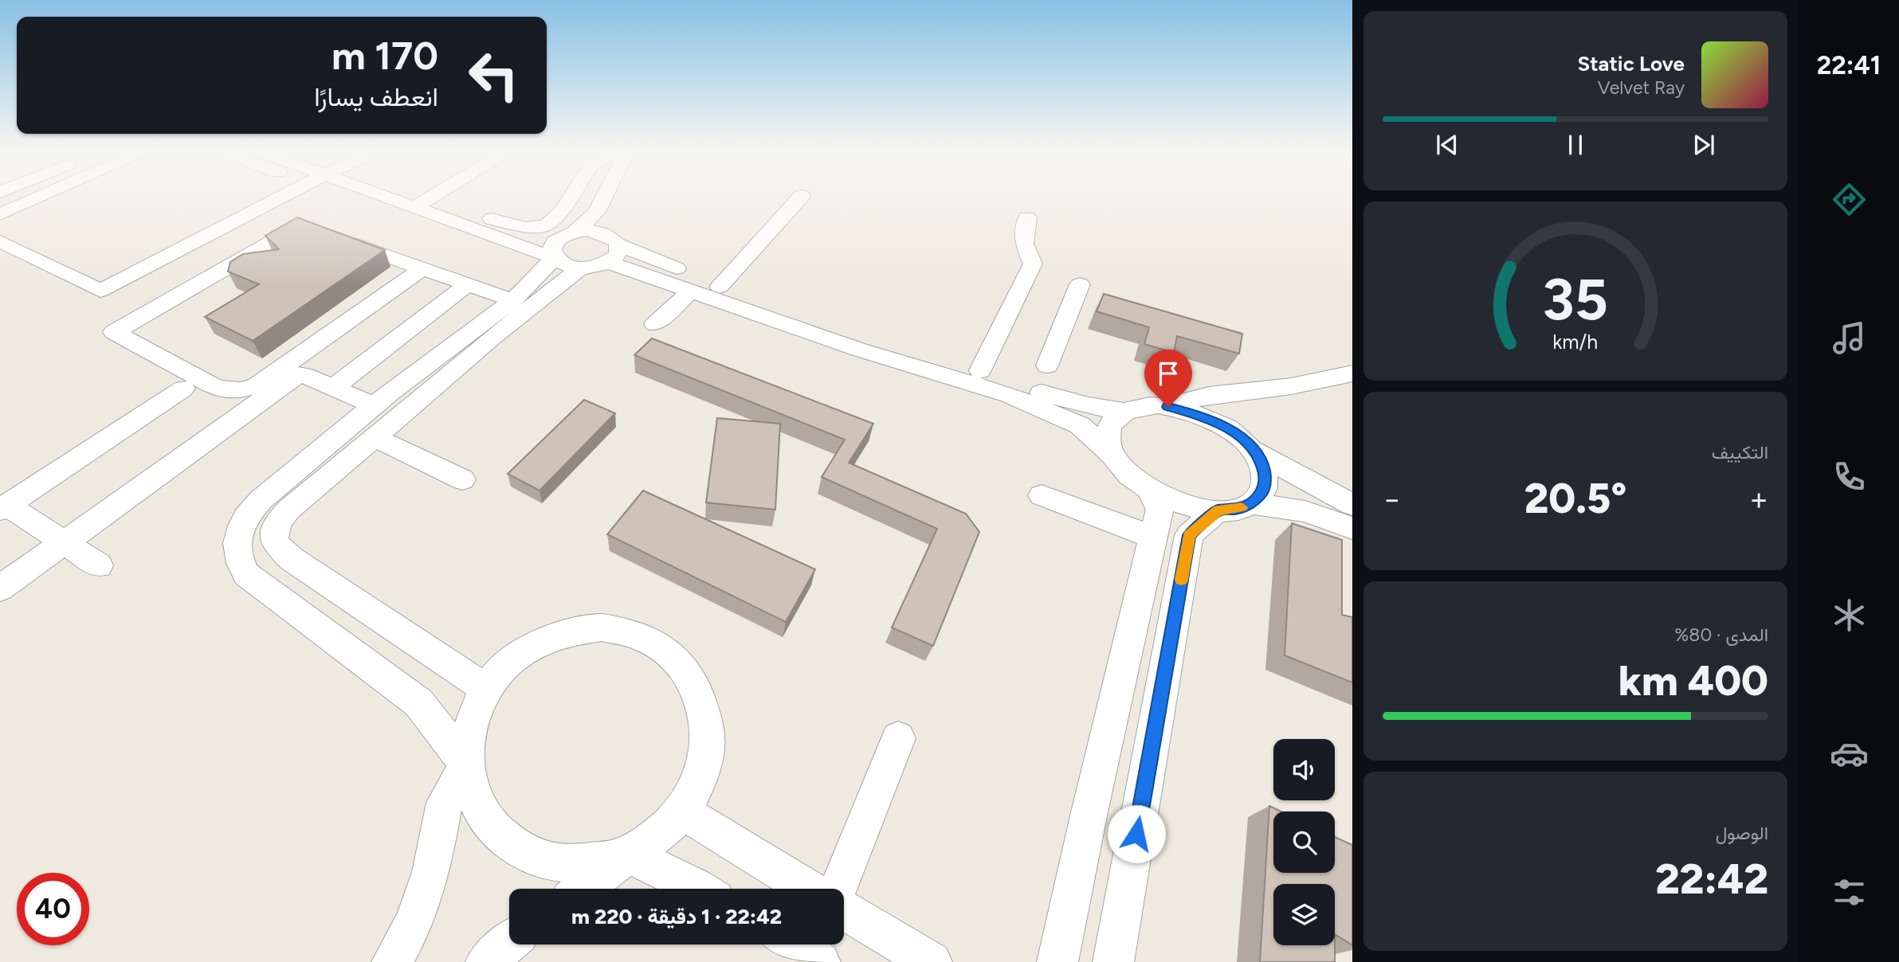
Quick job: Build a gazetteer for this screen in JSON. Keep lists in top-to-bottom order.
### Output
{
  "page": {
    "tabs": "22:41",
    "turn": ["170 m", "انعطف يسارًا"],
    "song": ["Static Love", "Velvet Ray"],
    "tile": [
      "التكييف",
      ["المدى · 80%", "400 km"],
      ["الوصول", "22:42"]
    ],
    "heat": ["−", "20.5°", "+"],
    "limit": "40",
    "trip": "22:42 · 1 دقيقة · 220 m",
    "gauge": ["35", "km/h"]
  }
}
